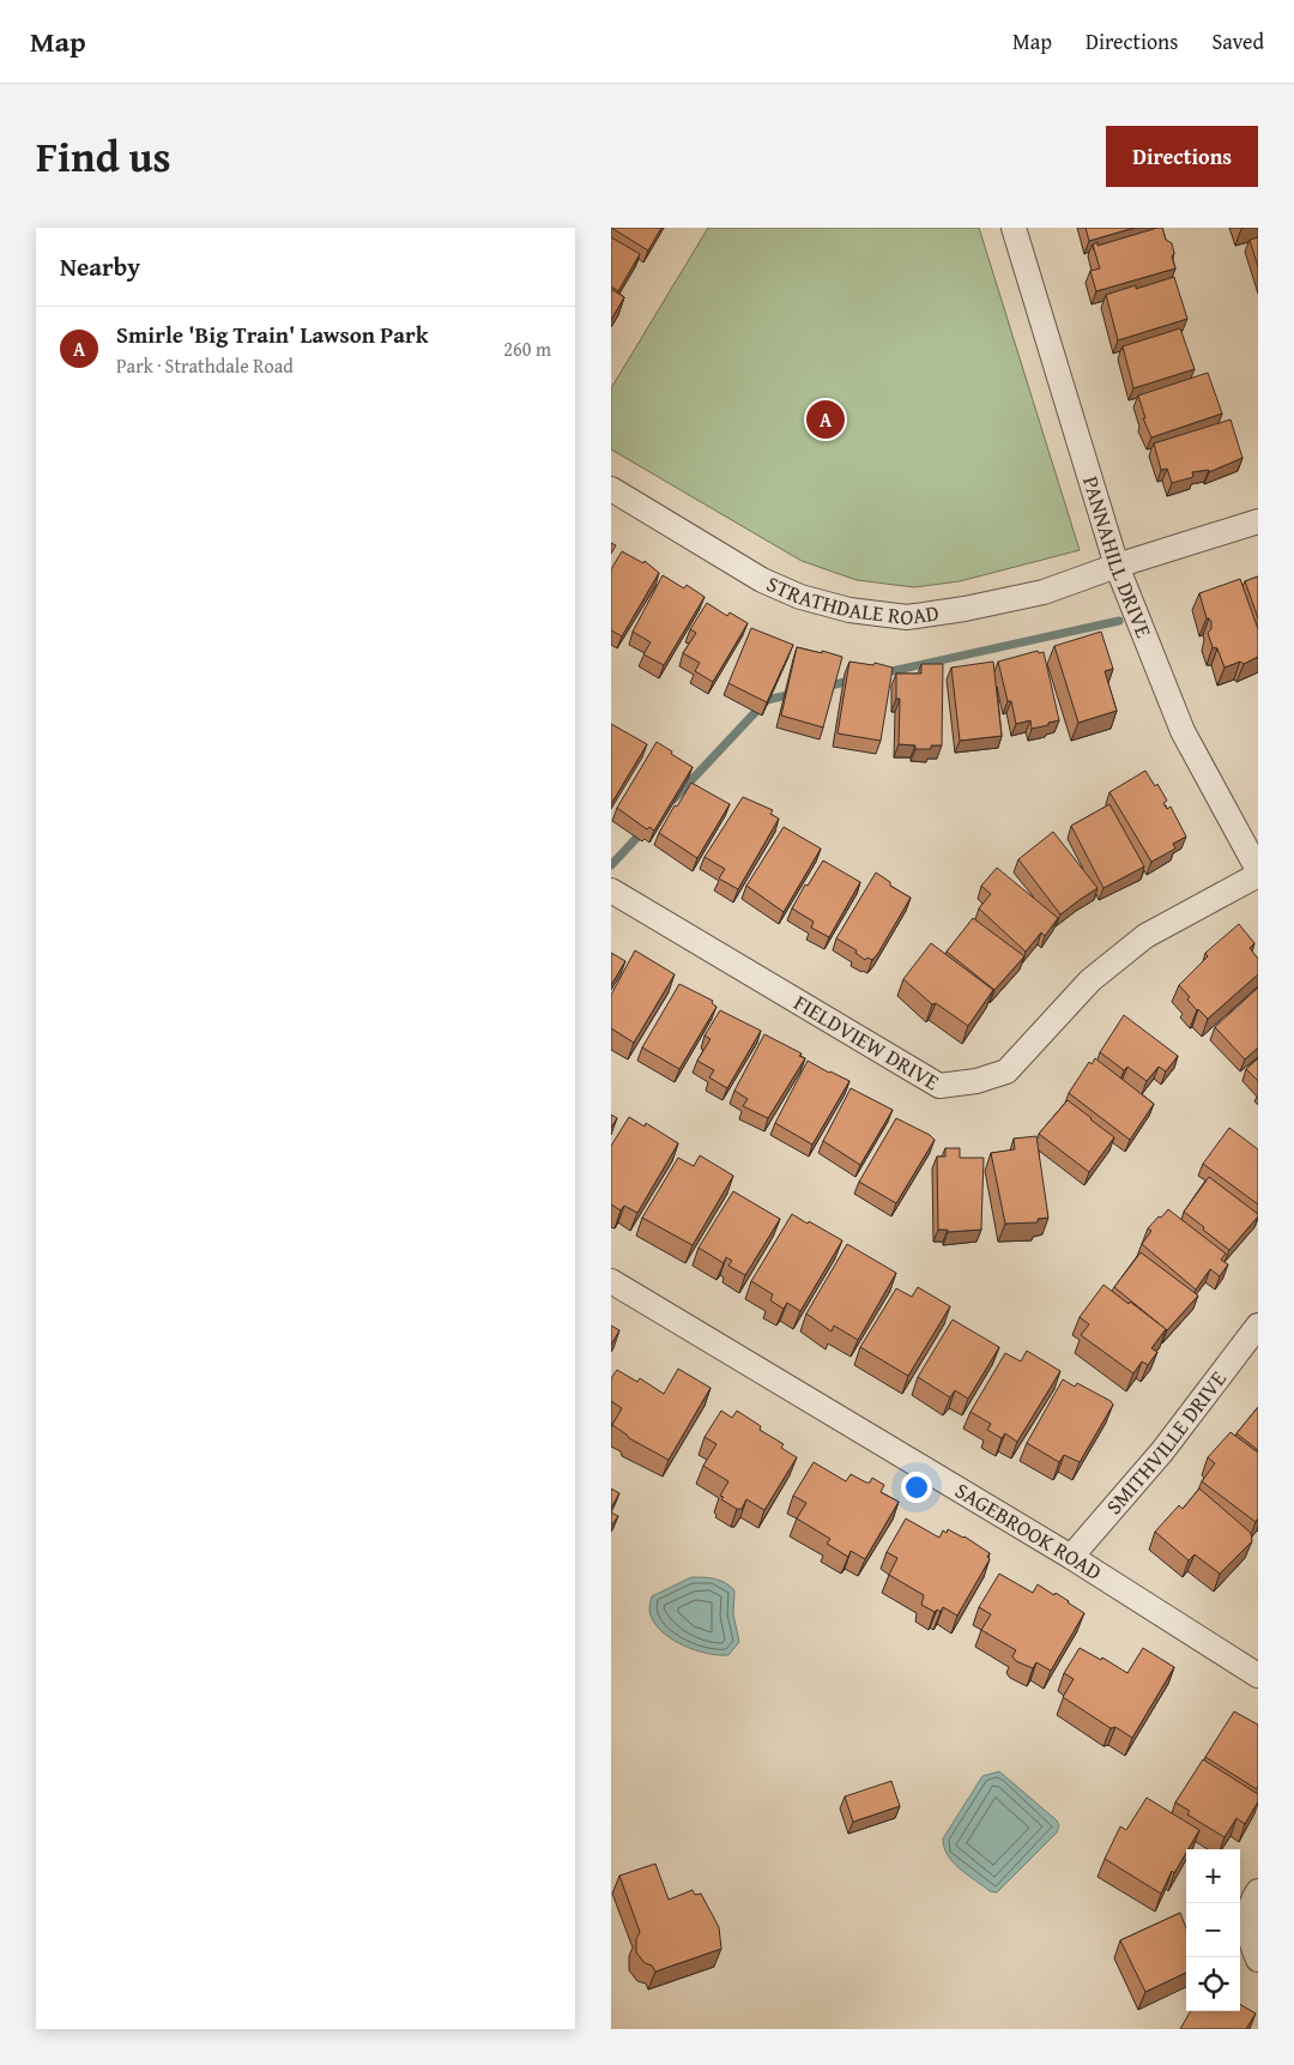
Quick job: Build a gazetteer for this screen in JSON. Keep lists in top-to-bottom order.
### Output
{
  "streets": {
    "street": [
      "PANNAHILL DRIVE",
      "STRATHDALE ROAD",
      "FIELDVIEW DRIVE",
      "SMITHVILLE DRIVE",
      "SAGEBROOK ROAD"
    ]
  },
  "crossings": [
    ["PANNAHILL DRIVE", "STRATHDALE ROAD"],
    ["PANNAHILL DRIVE", "FIELDVIEW DRIVE"],
    ["SMITHVILLE DRIVE", "SAGEBROOK ROAD"]
  ],
  "page": {
    "header": "Map",
    "nav": ["Map", "Directions", "Saved"],
    "title": "Find us",
    "buttons": "Directions",
    "heading": "Nearby",
    "list": [
      {
        "mark": "A",
        "name": "Smirle 'Big Train' Lawson Park",
        "note": "Park · Strathdale Road",
        "value": "260 m"
      }
    ],
    "pins": "A",
    "map_buttons": ["+", "−"]
  }
}
